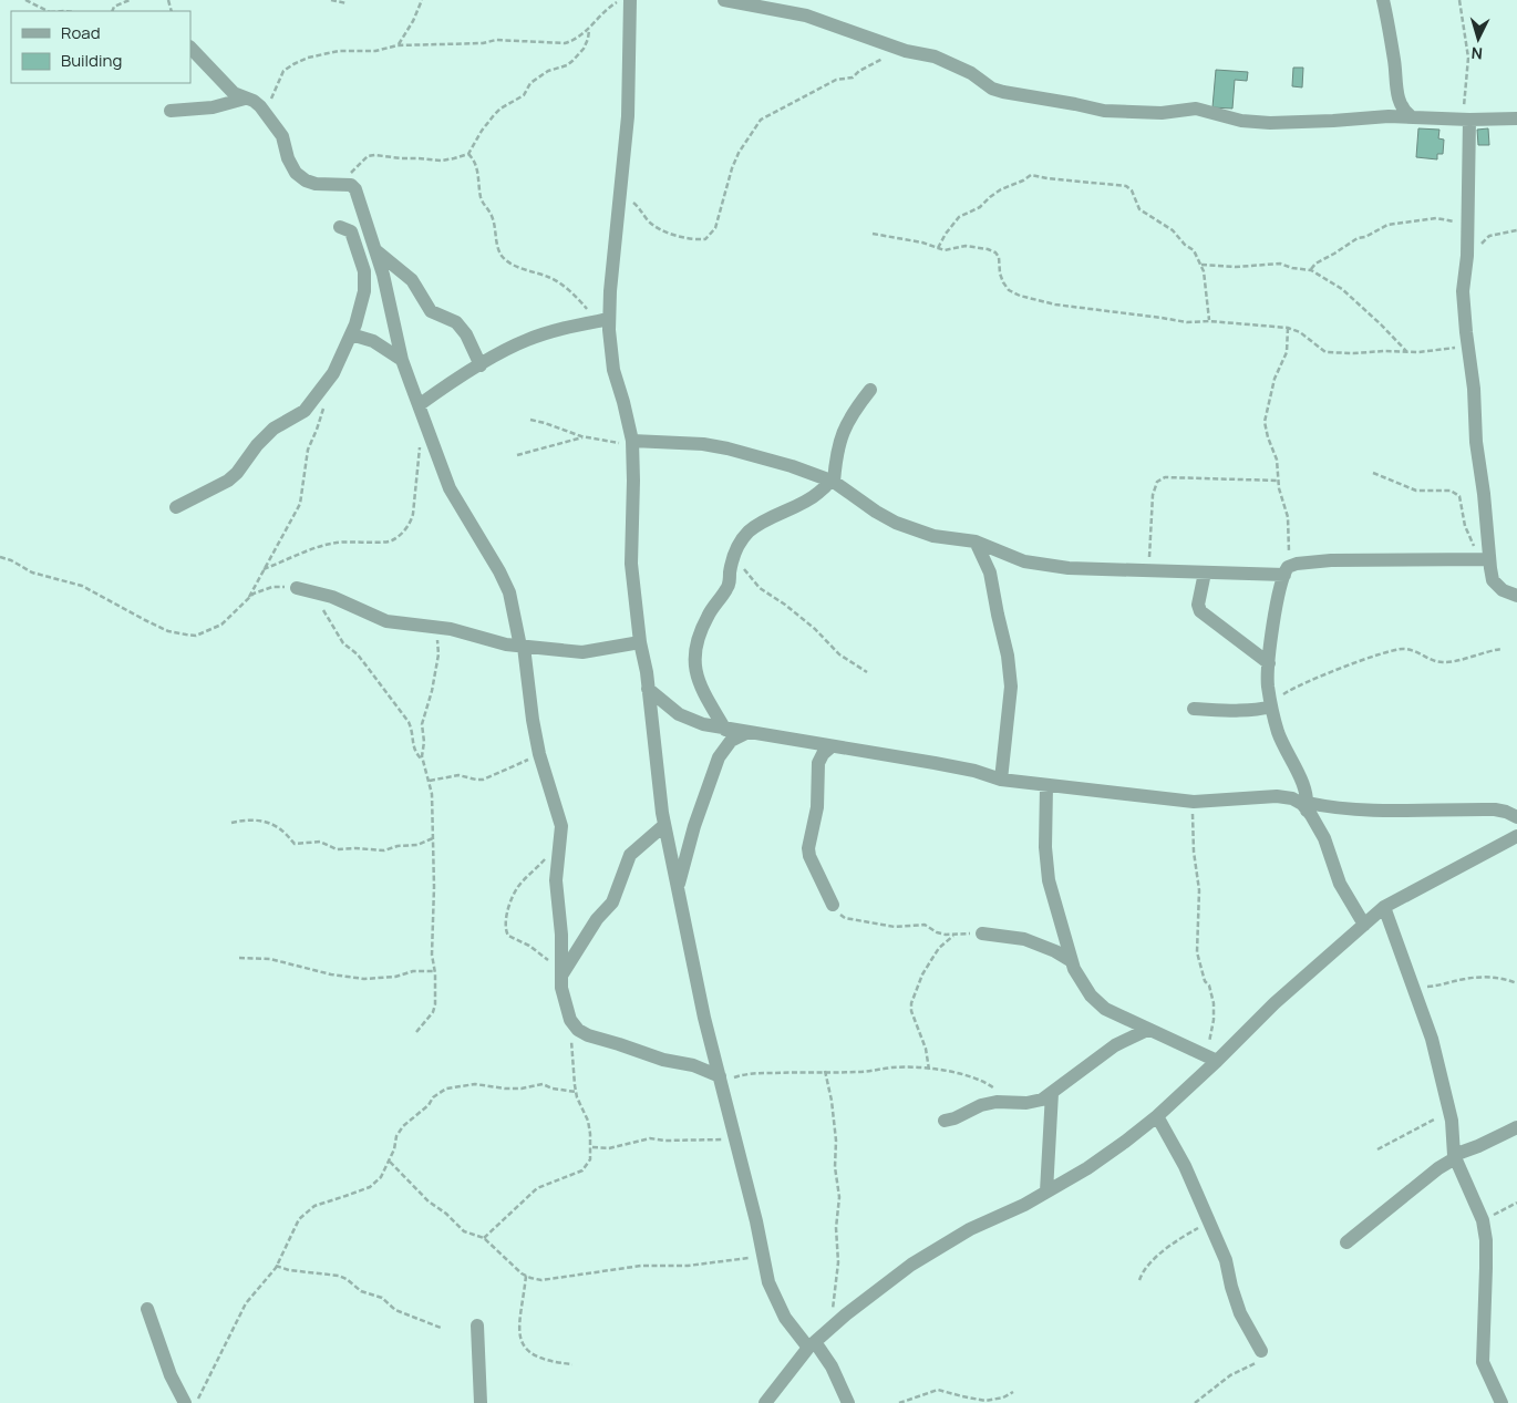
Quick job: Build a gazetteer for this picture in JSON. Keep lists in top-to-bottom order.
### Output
{
  "legend": ["Road", "Building"],
  "north": "bottom"
}
